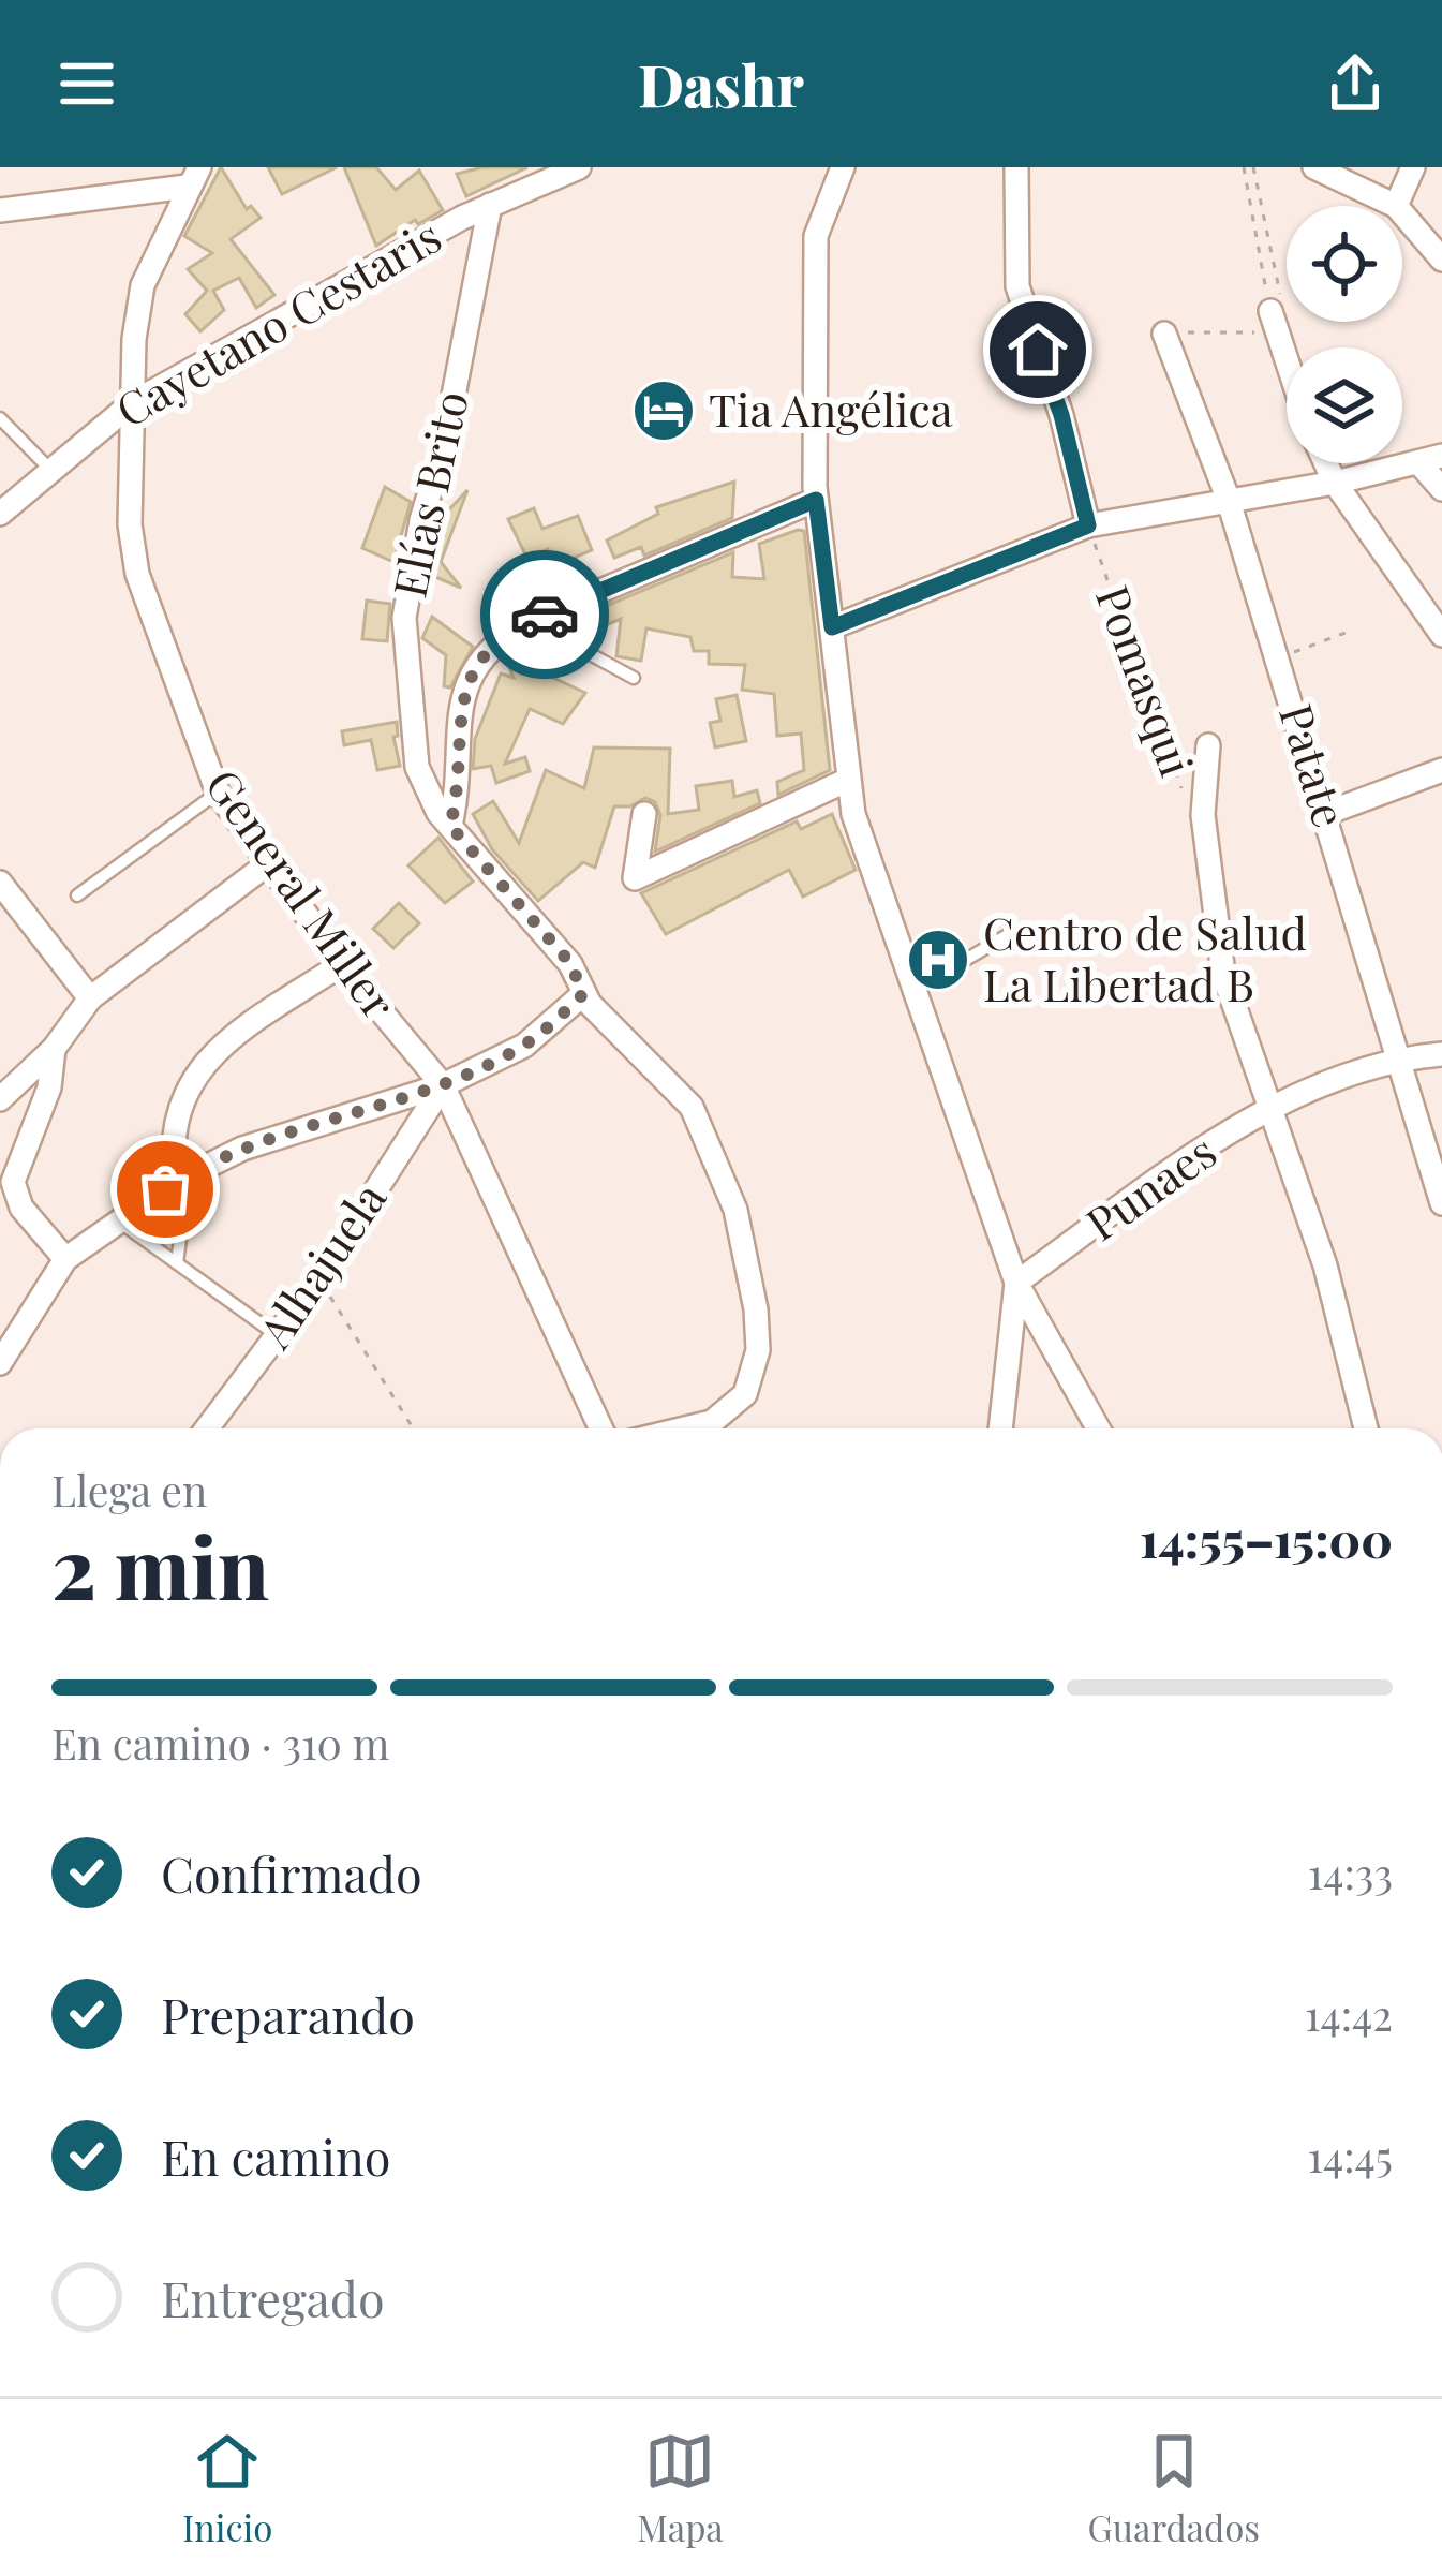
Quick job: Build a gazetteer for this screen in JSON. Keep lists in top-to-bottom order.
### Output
{
  "streets": {
    "street": [
      "Cayetano Cestaris",
      "Elías Brito",
      "Pomasqui",
      "Patate",
      "General Miller",
      "Punaes",
      "Alhajuela"
    ]
  },
  "crossings": [
    ["Cayetano Cestaris", "Elías Brito"],
    ["Cayetano Cestaris", "General Miller"],
    ["Pomasqui", "Punaes"],
    ["Patate", "Punaes"],
    ["General Miller", "Alhajuela"]
  ],
  "places": {
    "hotel": ["Tia Angélica"],
    "hospital": ["Centro de Salud La Libertad B"]
  },
  "page": {
    "header": "Dashr",
    "heading": ["2 min", "Llega en", "14:55–15:00"],
    "bar": "En camino · 310 m",
    "list": [
      ["Confirmado", "14:33"],
      ["Preparando", "14:42"],
      ["En camino", "14:45"],
      "Entregado"
    ],
    "tabs": ["Inicio", "Mapa", "Guardados"]
  }
}
